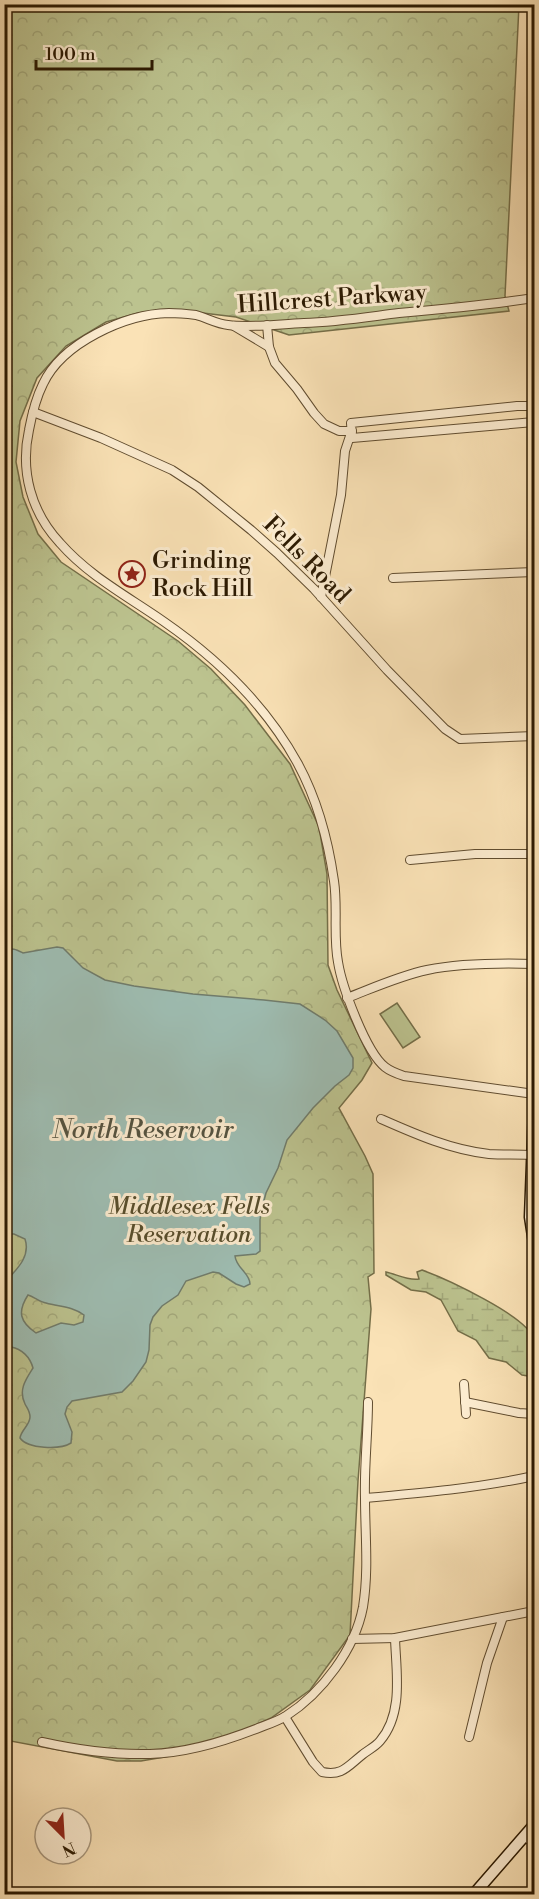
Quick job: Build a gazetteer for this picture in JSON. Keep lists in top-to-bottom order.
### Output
{
  "streets": {
    "street": ["Hillcrest Parkway", "Fells Road"]
  },
  "crossings": [
    ["Hillcrest Parkway", "Fells Road"]
  ],
  "water": ["North Reservoir"],
  "parks": ["Middlesex Fells Reservation"],
  "places": {
    "place": ["Grinding Rock Hill"]
  },
  "scale_bar": "100 m",
  "north": "bottom right"
}
